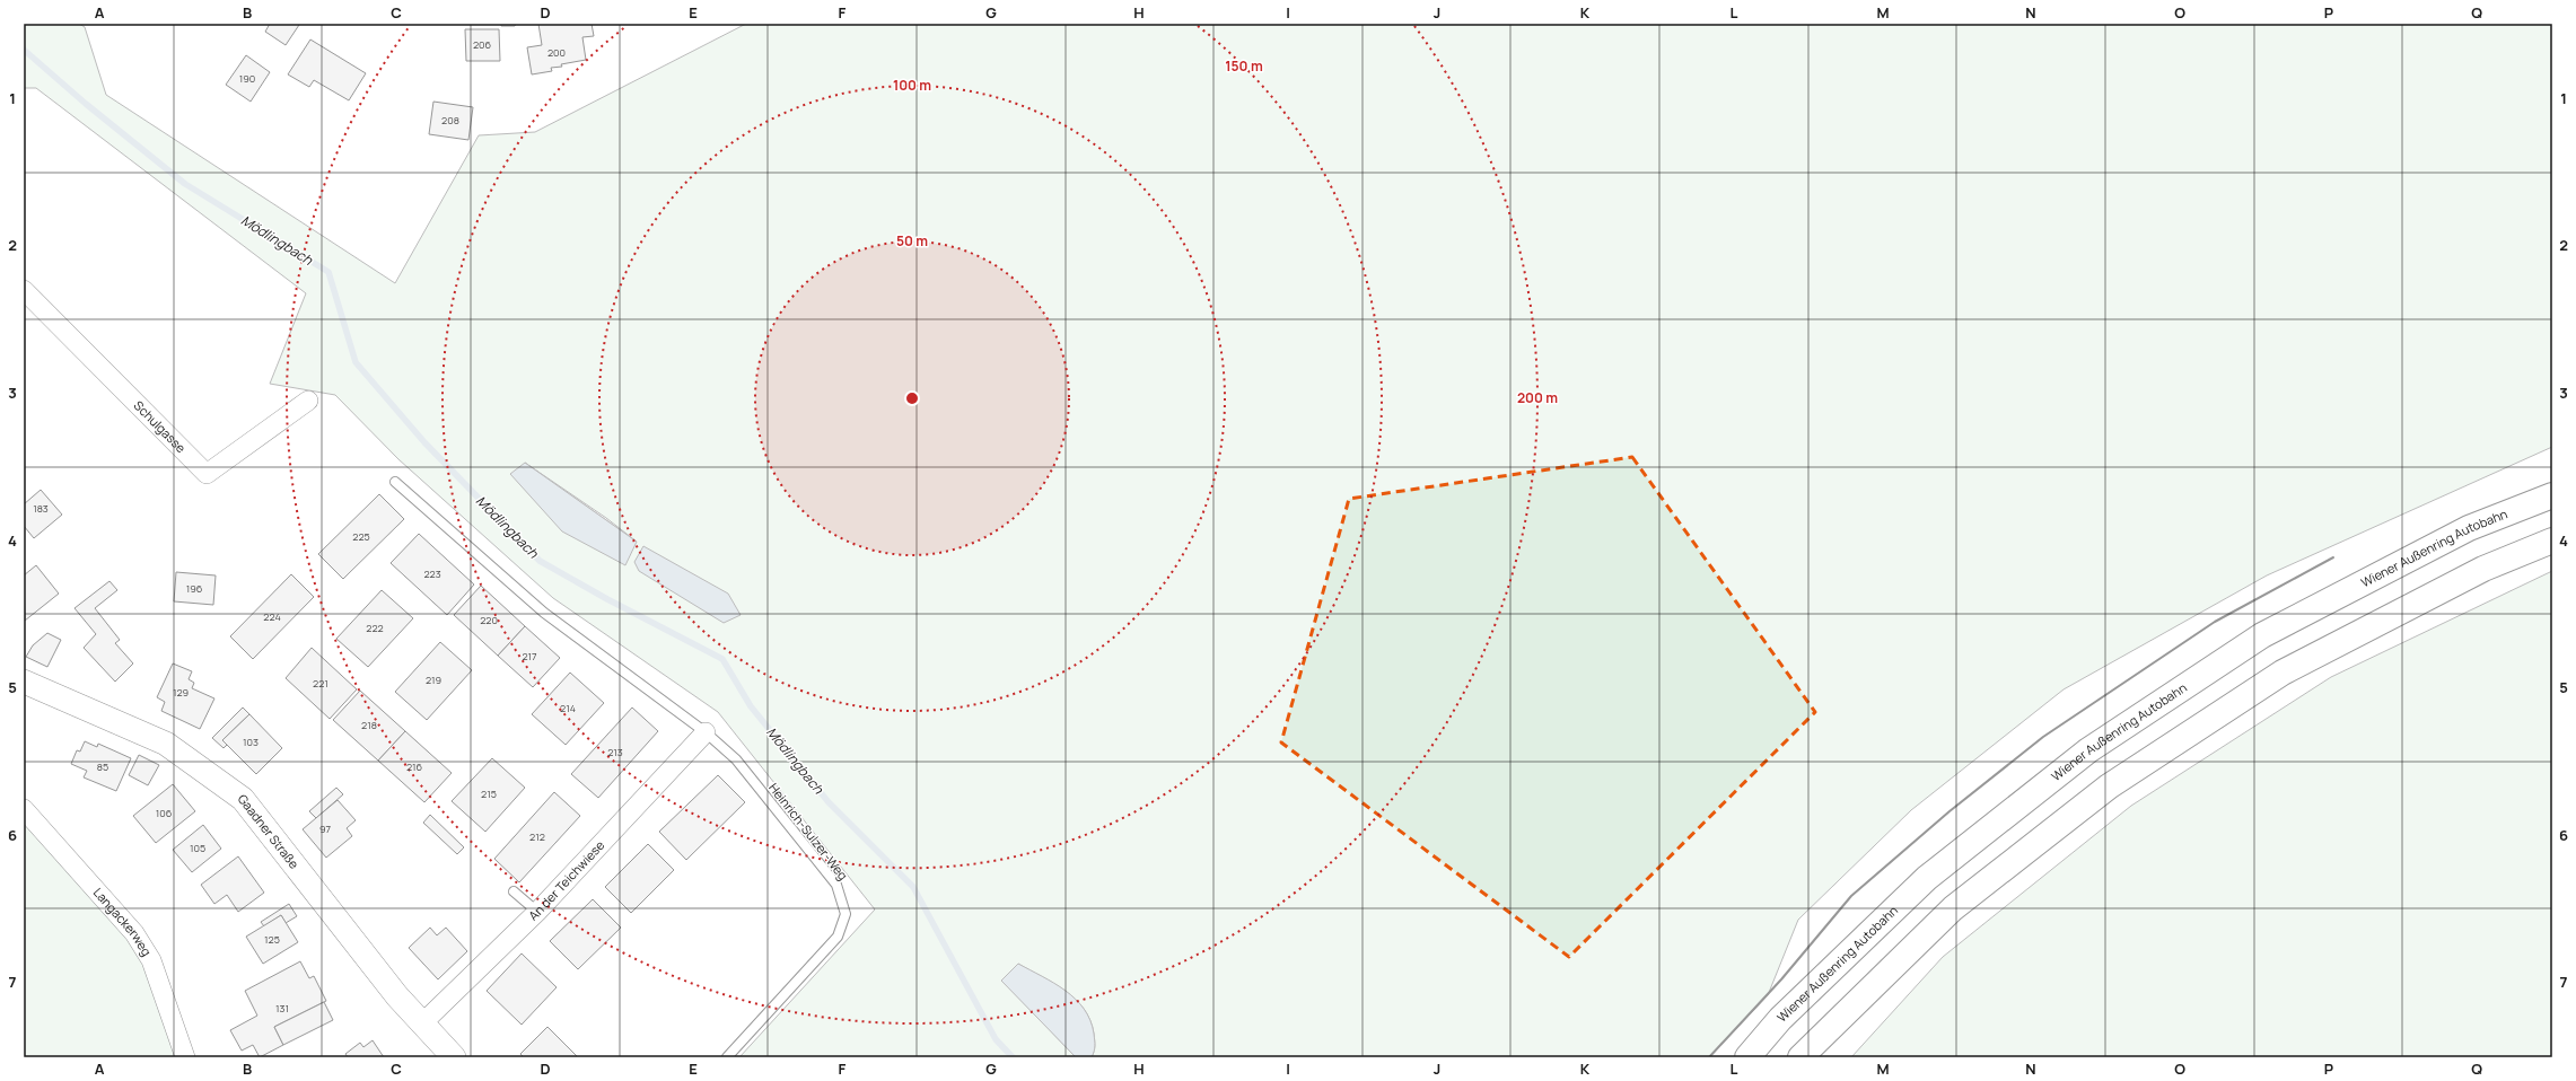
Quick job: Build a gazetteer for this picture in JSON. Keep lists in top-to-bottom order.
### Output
{
  "streets": {
    "highway": ["Wiener Außenring Autobahn"],
    "street": [
      "Schulgasse",
      "Gaadner Straße",
      "An der Teichwiese",
      "Langackerweg"
    ],
    "lane": ["Heinrich-Sulzer-Weg"]
  },
  "crossings": [
    ["Heinrich-Sulzer-Weg", "An der Teichwiese"],
    ["Gaadner Straße", "An der Teichwiese"]
  ],
  "water": ["Mödlingbach"],
  "house_numbers": [
    "206",
    "200",
    "190",
    "208",
    "183",
    "225",
    "223",
    "196",
    "224",
    "220",
    "222",
    "217",
    "219",
    "221",
    "129",
    "214",
    "218",
    "103",
    "213",
    "85",
    "216",
    "215",
    "106",
    "97",
    "212",
    "105",
    "125",
    "131"
  ],
  "grid": {
    "columns": [
      "A",
      "B",
      "C",
      "D",
      "E",
      "F",
      "G",
      "H",
      "I",
      "J",
      "K",
      "L",
      "M",
      "N",
      "O",
      "P",
      "Q"
    ],
    "rows": [
      "1",
      "2",
      "3",
      "4",
      "5",
      "6",
      "7"
    ]
  },
  "rings": [
    "150 m",
    "100 m",
    "50 m",
    "200 m"
  ]
}
